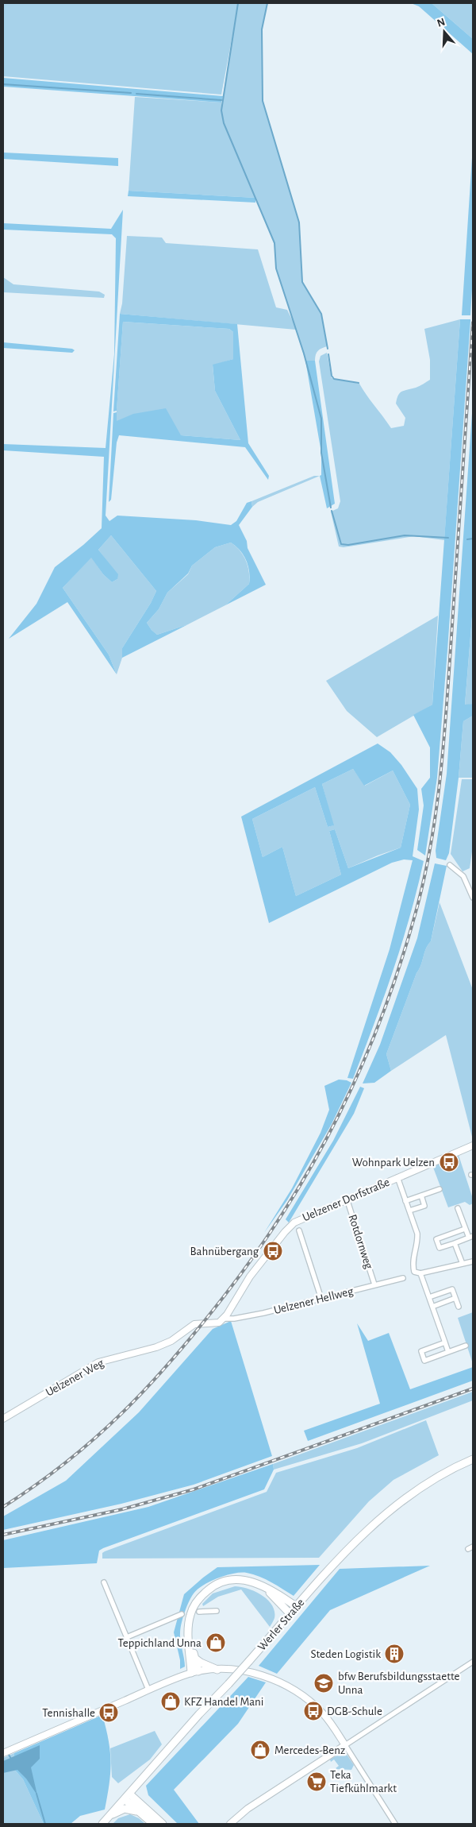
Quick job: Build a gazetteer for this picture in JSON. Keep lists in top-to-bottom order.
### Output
{
  "streets": {
    "main road": ["Werler Straße"],
    "street": [
      "Uelzener Dorfstraße",
      "Rotdornweg",
      "Uelzener Hellweg",
      "Uelzener Weg"
    ]
  },
  "crossings": [
    ["Uelzener Dorfstraße", "Rotdornweg"],
    ["Uelzener Dorfstraße", "Uelzener Hellweg"],
    ["Uelzener Dorfstraße", "Uelzener Weg"],
    ["Rotdornweg", "Uelzener Hellweg"],
    ["Uelzener Hellweg", "Uelzener Weg"]
  ],
  "places": {
    "bus stop": [
      "Wohnpark Uelzen",
      "Bahnübergang",
      "DGB-Schule",
      "Tennishalle"
    ],
    "shop": ["Teppichland Unna", "KFZ Handel Mani", "Mercedes-Benz"],
    "building": ["Steden Logistik"],
    "school or university": ["bfw Berufsbildungsstaette Unna"],
    "supermarket": ["Teka Tiefkühlmarkt"]
  },
  "north": "top"
}
